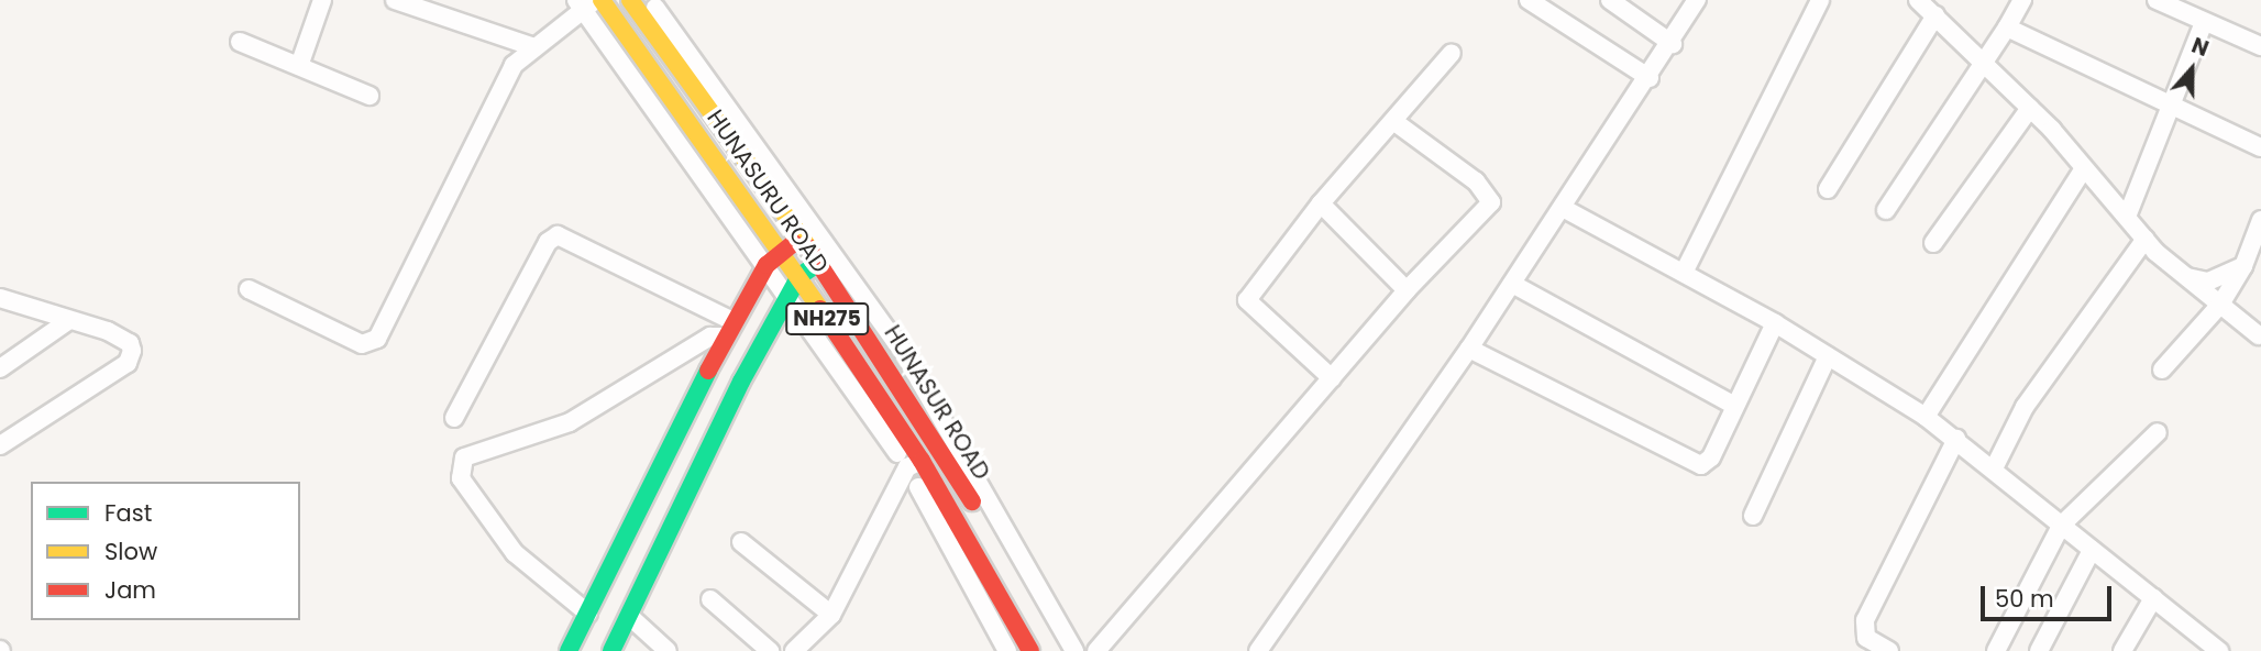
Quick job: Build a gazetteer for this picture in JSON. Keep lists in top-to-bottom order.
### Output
{
  "streets": {
    "main road": ["HUNASURU ROAD", "NH275", "HUNASUR ROAD"]
  },
  "legend": ["Fast", "Slow", "Jam"],
  "scale_bar": "50 m",
  "north": "top"
}
